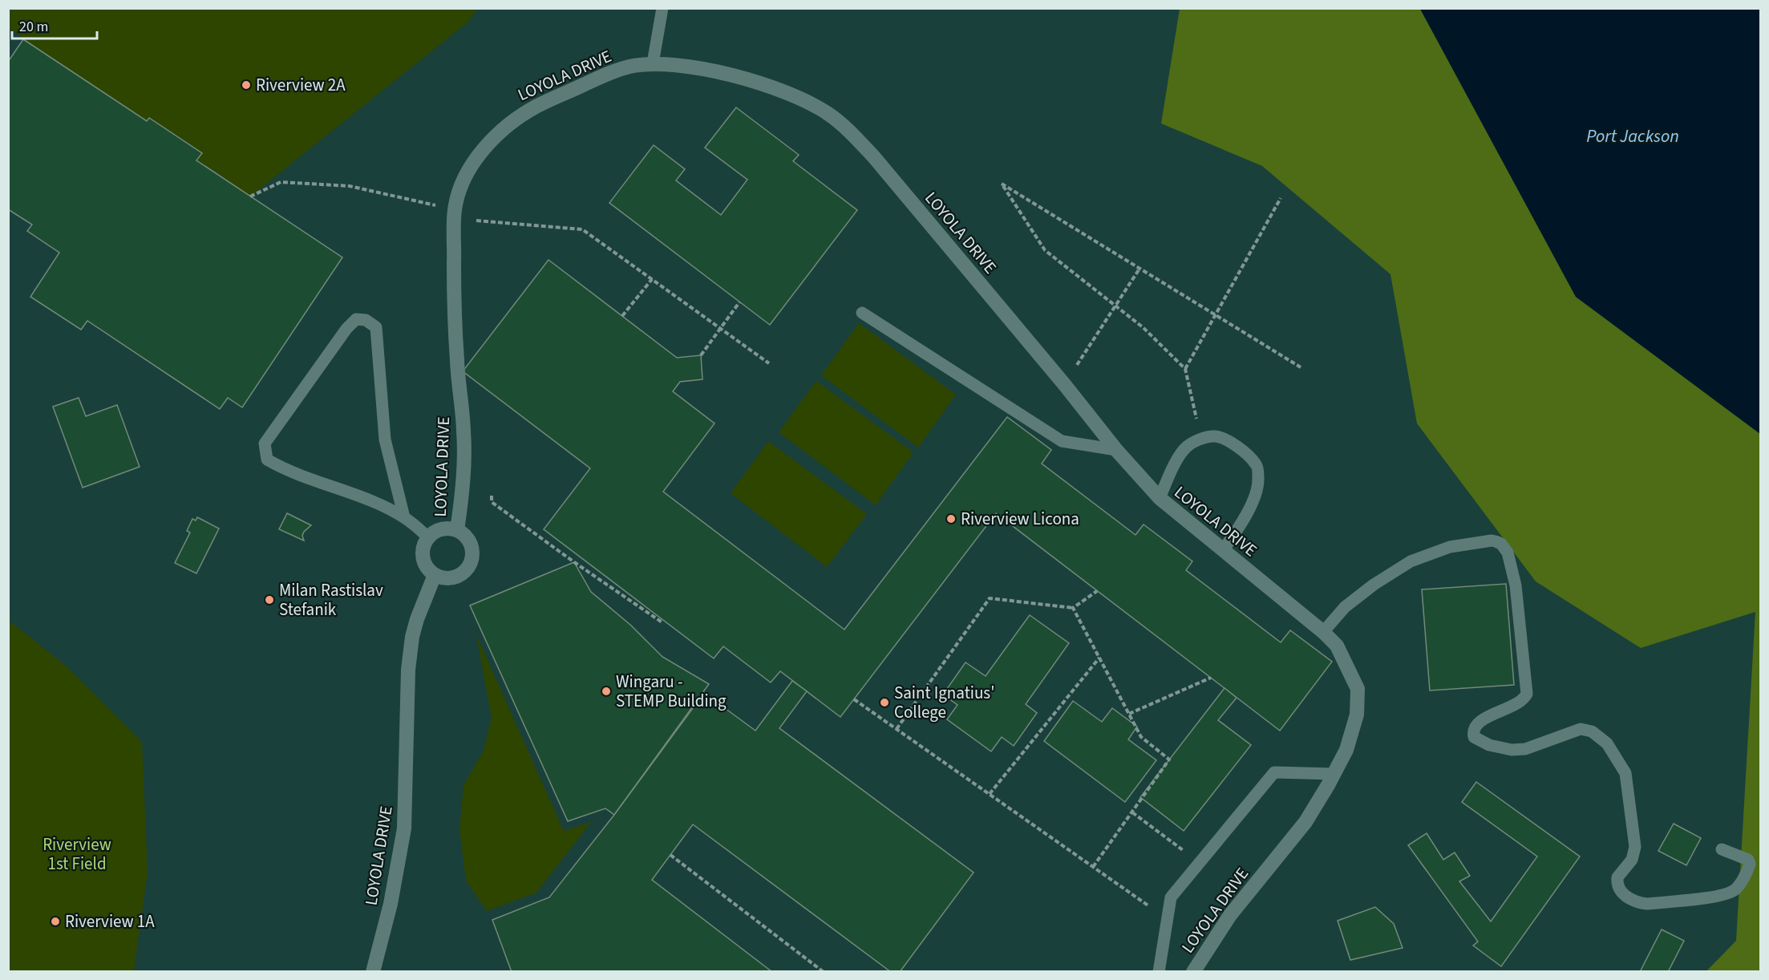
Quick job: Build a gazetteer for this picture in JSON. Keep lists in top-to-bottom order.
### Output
{
  "streets": {
    "street": ["LOYOLA DRIVE"]
  },
  "water": ["Port Jackson"],
  "parks": ["Riverview 1st Field"],
  "places": [
    "Riverview 2A",
    "Riverview Licona",
    "Milan Rastislav Stefanik",
    "Wingaru - STEMP Building",
    "Saint Ignatius' College",
    "Riverview 1A"
  ],
  "scale_bar": "20 m"
}
